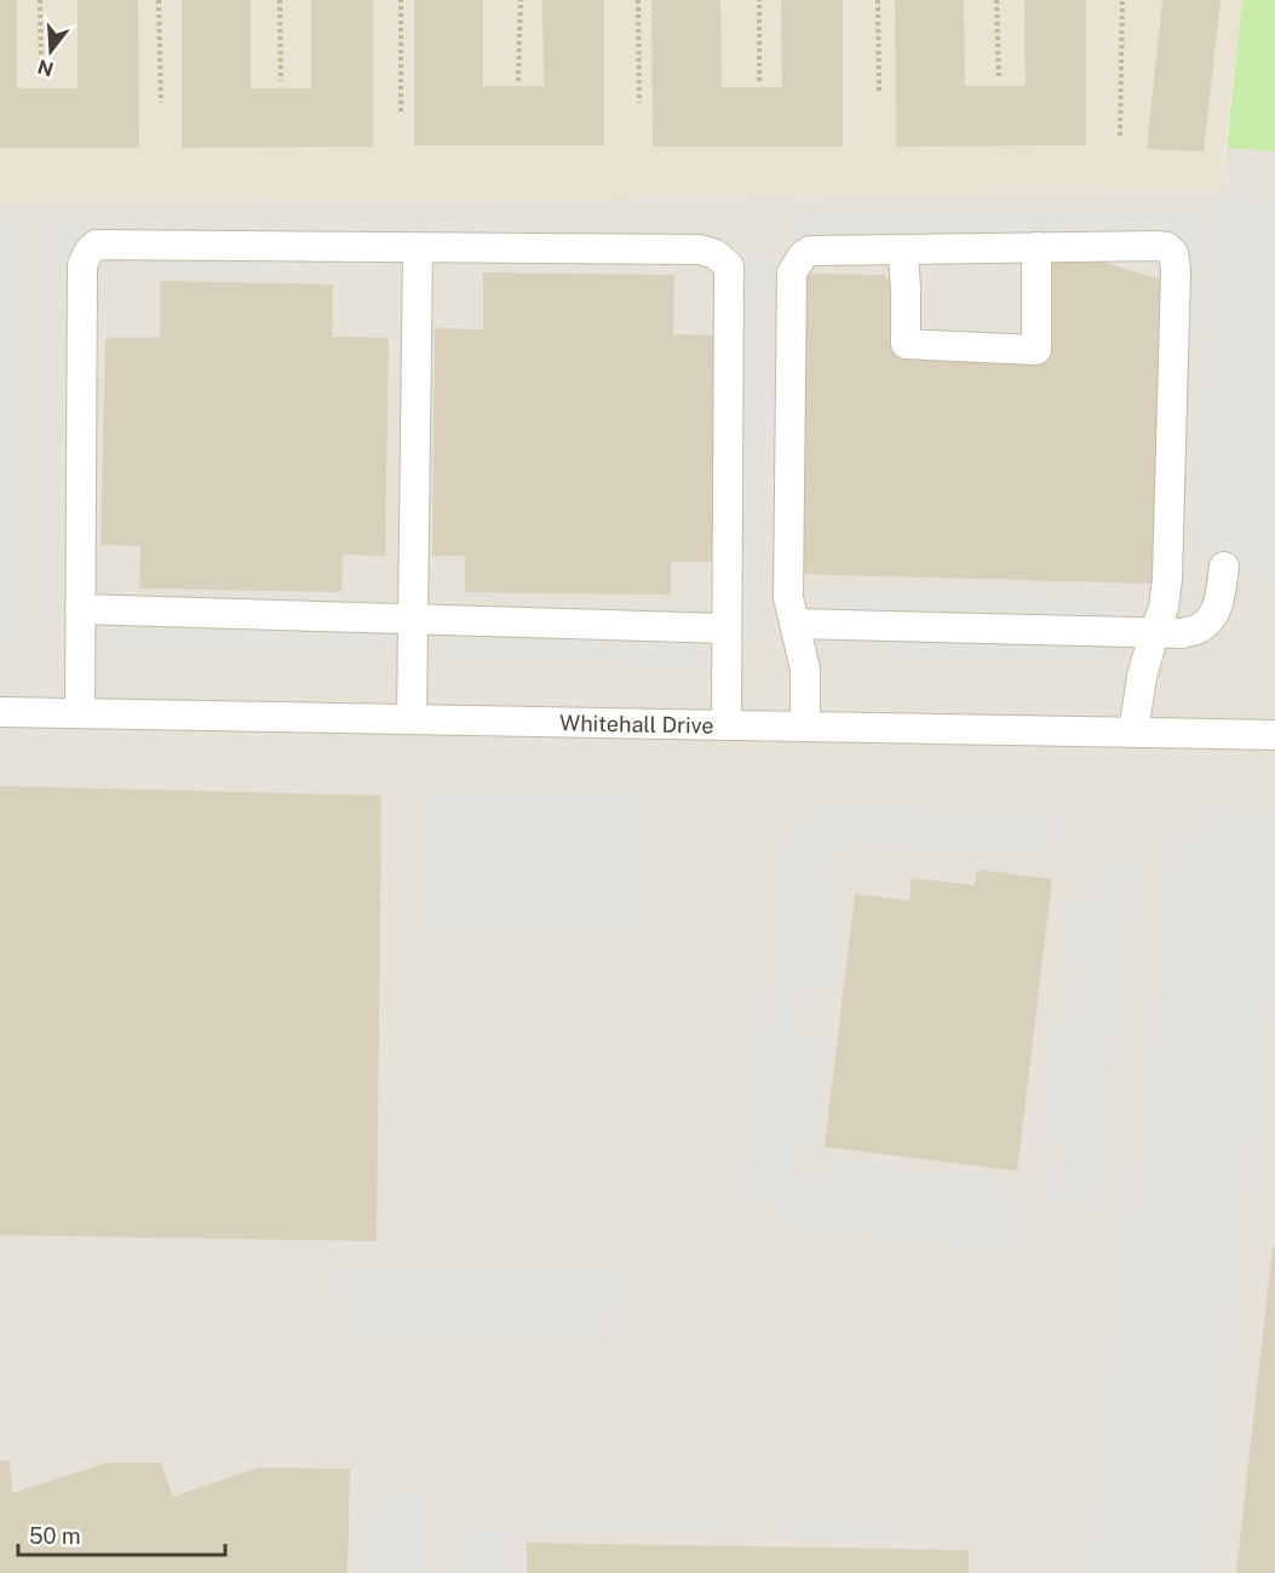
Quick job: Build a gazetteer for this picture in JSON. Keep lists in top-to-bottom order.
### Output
{
  "streets": {
    "street": ["Whitehall Drive"]
  },
  "scale_bar": "50 m",
  "north": "bottom"
}
